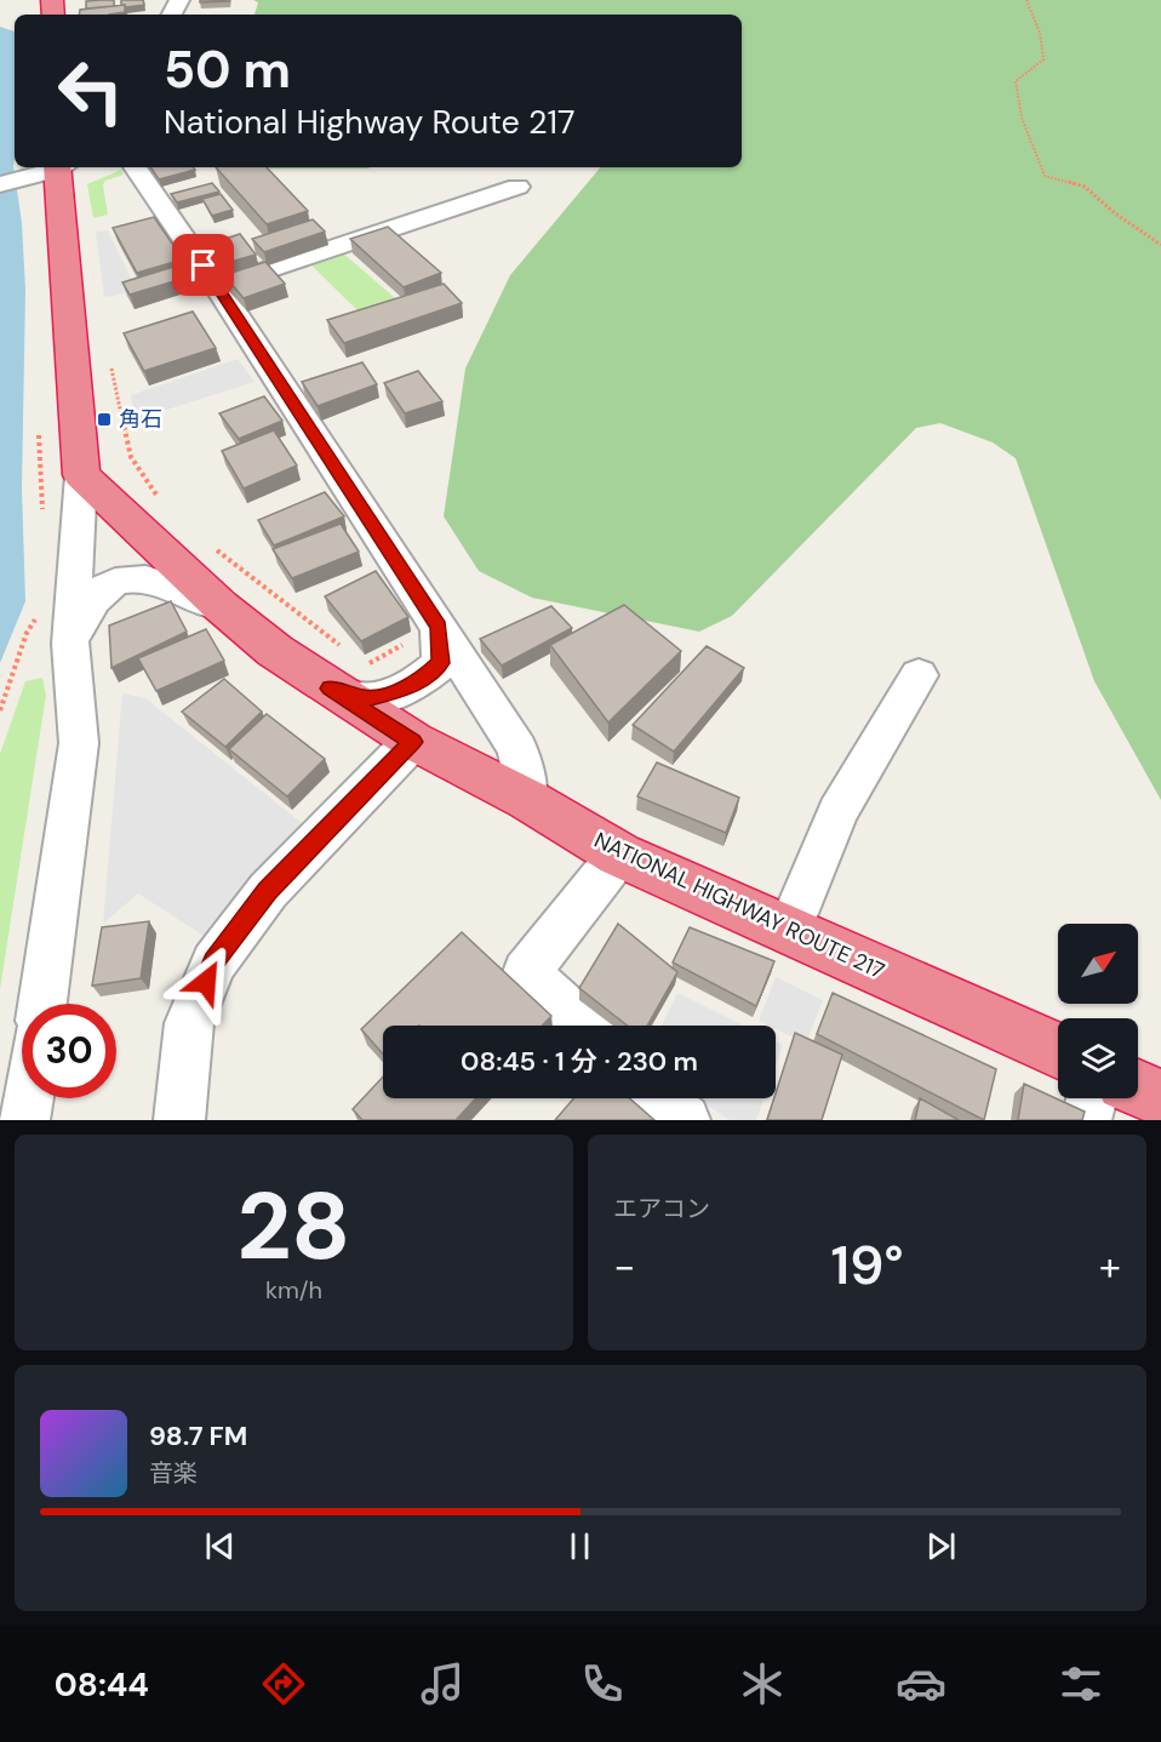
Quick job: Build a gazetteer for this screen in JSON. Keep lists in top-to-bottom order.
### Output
{
  "streets": {
    "highway": ["NATIONAL HIGHWAY ROUTE 217"]
  },
  "places": {
    "transit": ["角石"]
  },
  "north": "top right",
  "page": {
    "turn": ["50 m", "National Highway Route 217"],
    "limit": "30",
    "trip": "08:45 · 1 分 · 230 m",
    "tile": [
      ["28", "km/h"],
      "エアコン"
    ],
    "heat": ["−", "19°", "+"],
    "song": ["98.7 FM", "音楽"],
    "tabs": "08:44"
  }
}
